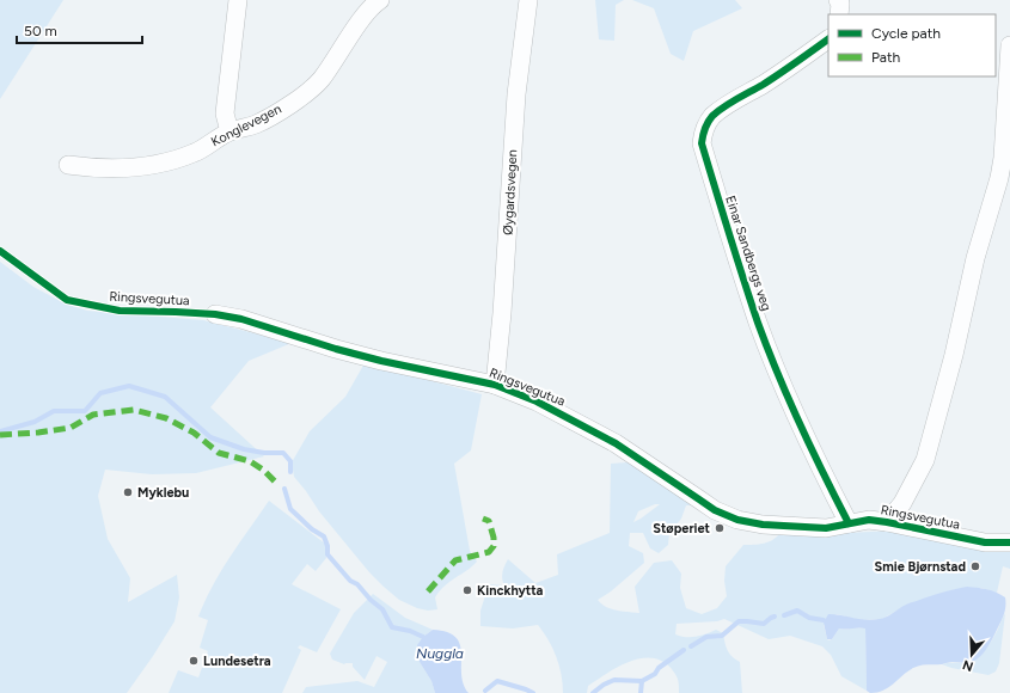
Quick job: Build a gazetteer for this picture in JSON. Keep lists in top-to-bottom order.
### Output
{
  "streets": {
    "street": [
      "Konglevegen",
      "Øygardsvegen",
      "Einar Sandbergs veg",
      "Ringsvegutua"
    ]
  },
  "crossings": [
    ["Øygardsvegen", "Ringsvegutua"],
    ["Einar Sandbergs veg", "Ringsvegutua"]
  ],
  "water": ["Nuggla"],
  "places": [
    "Myklebu",
    "Støperiet",
    "Smie Bjørnstad",
    "Kinckhytta",
    "Lundesetra"
  ],
  "legend": ["Cycle path", "Path"],
  "scale_bar": "50 m",
  "north": "bottom"
}
